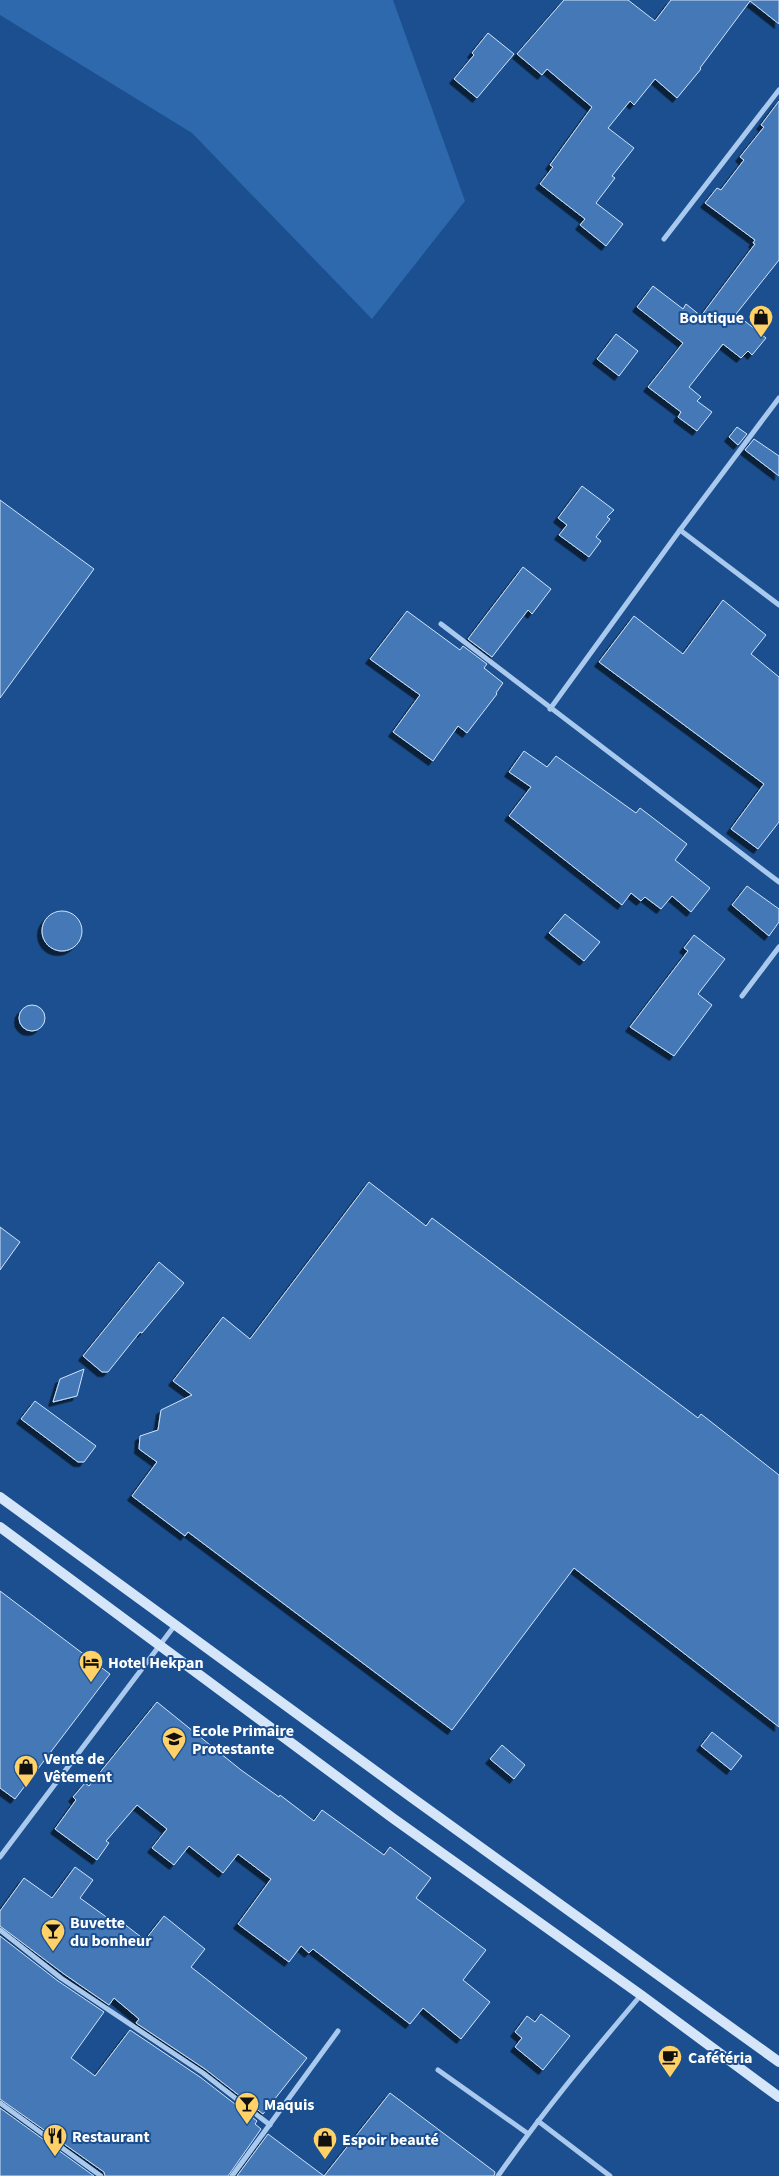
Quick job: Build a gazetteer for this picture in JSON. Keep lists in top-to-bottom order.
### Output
{
  "places": {
    "shop": ["Boutique", "Vente de Vêtement", "Espoir beauté"],
    "hotel": ["Hotel Hekpan"],
    "school or university": ["Ecole Primaire Protestante"],
    "bar": ["Buvette du bonheur", "Maquis"],
    "cafe": ["Cafétéria"],
    "restaurant": ["Restaurant"]
  }
}
